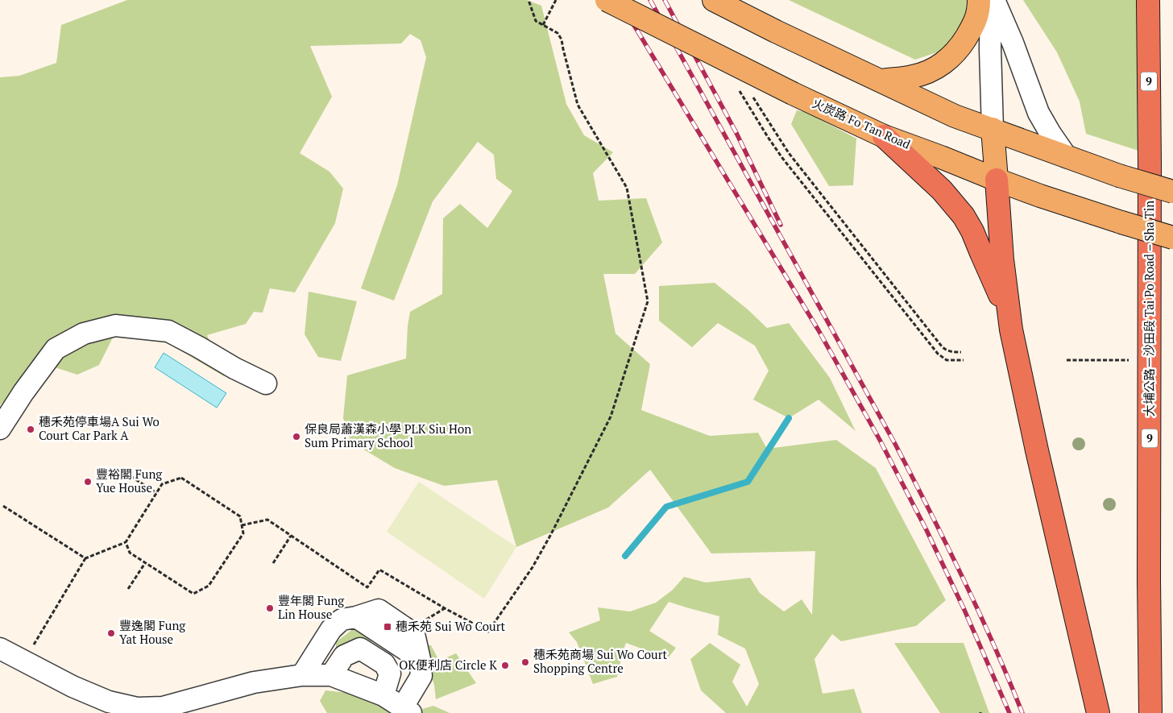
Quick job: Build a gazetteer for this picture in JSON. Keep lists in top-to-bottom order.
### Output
{
  "streets": {
    "highway": ["9", "大埔公路－沙田段 Tai Po Road – Sha Tin"],
    "main road": ["火炭路 Fo Tan Road"]
  },
  "places": {
    "other": [
      "穗禾苑停車場A Sui Wo Court Car Park A",
      "保良局蕭漢森小學 PLK Siu Hon Sum Primary School",
      "豐裕閣 Fung Yue House",
      "豐年閣 Fung Lin House",
      "豐逸閣 Fung Yat House",
      "穗禾苑商場 Sui Wo Court Shopping Centre",
      "OK便利店 Circle K"
    ],
    "transit": ["穗禾苑 Sui Wo Court"]
  }
}
